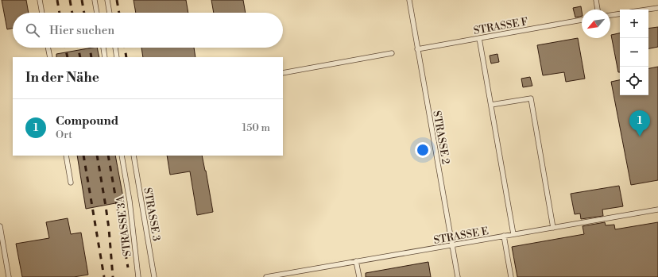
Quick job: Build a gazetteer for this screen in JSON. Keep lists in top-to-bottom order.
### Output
{
  "streets": {
    "lane": [
      "STRASSE F",
      "STRASSE 2",
      "STRASSE 3",
      "STRASSE 3A",
      "STRASSE E"
    ]
  },
  "crossings": [
    ["STRASSE F", "STRASSE 2"],
    ["STRASSE 2", "STRASSE E"]
  ],
  "north": "bottom left",
  "page": {
    "map_buttons": ["+", "−"],
    "search": "Hier suchen",
    "heading": "In der Nähe",
    "list": [
      {
        "mark": "1",
        "name": "Compound",
        "note": "Ort",
        "value": "150 m"
      }
    ],
    "pins": "1"
  }
}
